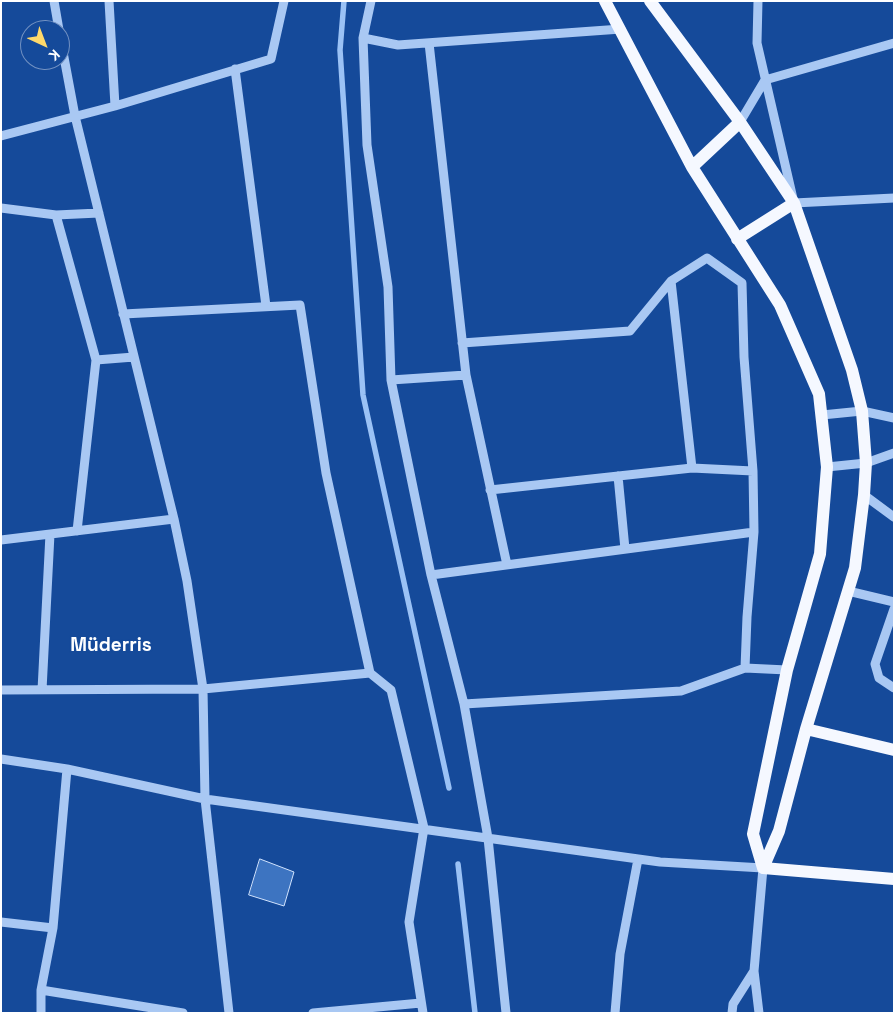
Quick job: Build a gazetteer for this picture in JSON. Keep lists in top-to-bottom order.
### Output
{
  "districts": ["Müderris"],
  "north": "bottom right"
}
